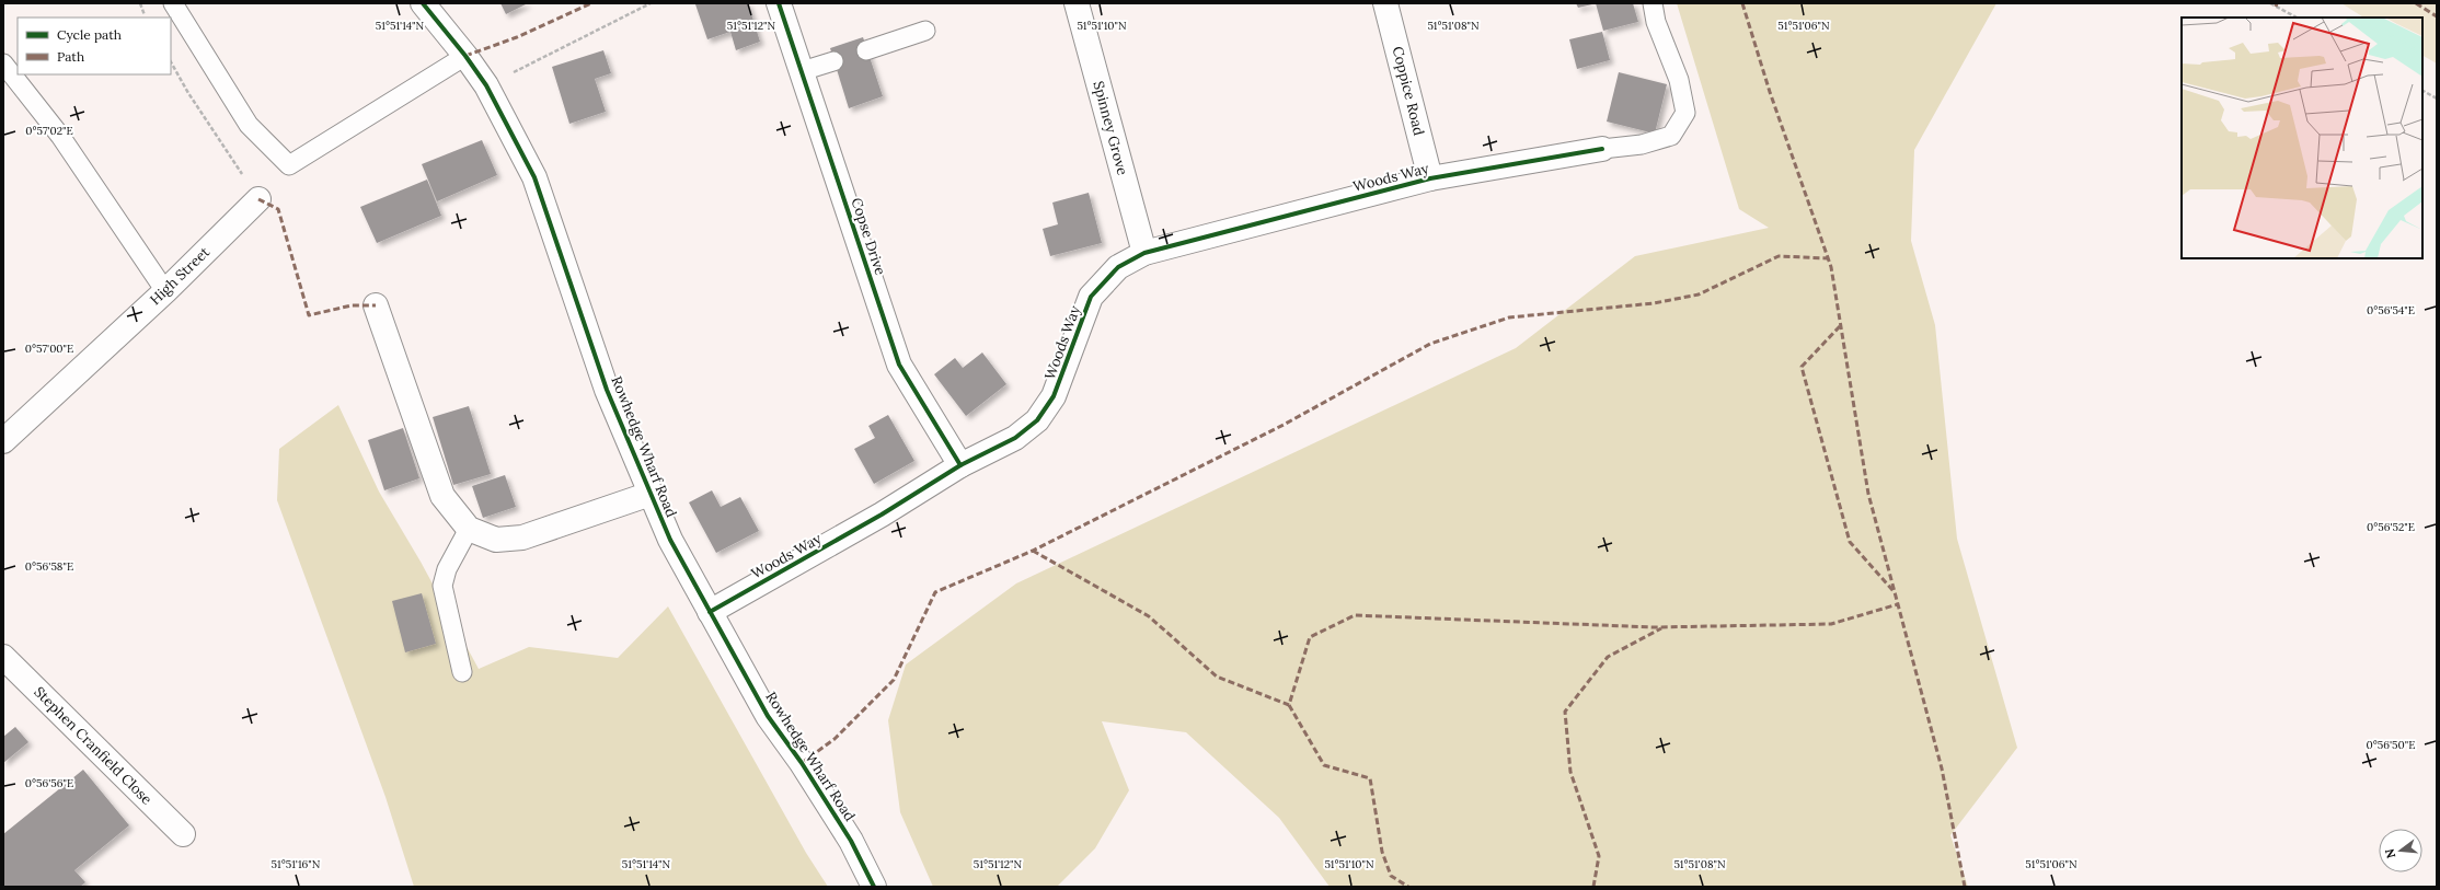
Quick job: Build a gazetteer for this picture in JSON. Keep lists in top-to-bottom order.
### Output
{
  "streets": {
    "street": [
      "Coppice Road",
      "Spinney Grove",
      "Woods Way",
      "Copse Drive",
      "High Street",
      "Rowhedge Wharf Road",
      "Stephen Cranfield Close"
    ]
  },
  "crossings": [
    ["Coppice Road", "Woods Way"],
    ["Spinney Grove", "Woods Way"],
    ["Woods Way", "Copse Drive"],
    ["Woods Way", "Rowhedge Wharf Road"]
  ],
  "legend": ["Cycle path", "Path"],
  "north": "left",
  "coordinates": [
    "51°51'14\"N",
    "51°51'12\"N",
    "51°51'10\"N",
    "51°51'08\"N",
    "51°51'06\"N",
    "0°57'02\"E",
    "0°56'54\"E",
    "0°57'00\"E",
    "0°56'52\"E",
    "0°56'58\"E",
    "0°56'50\"E",
    "0°56'56\"E",
    "51°51'16\"N"
  ]
}
